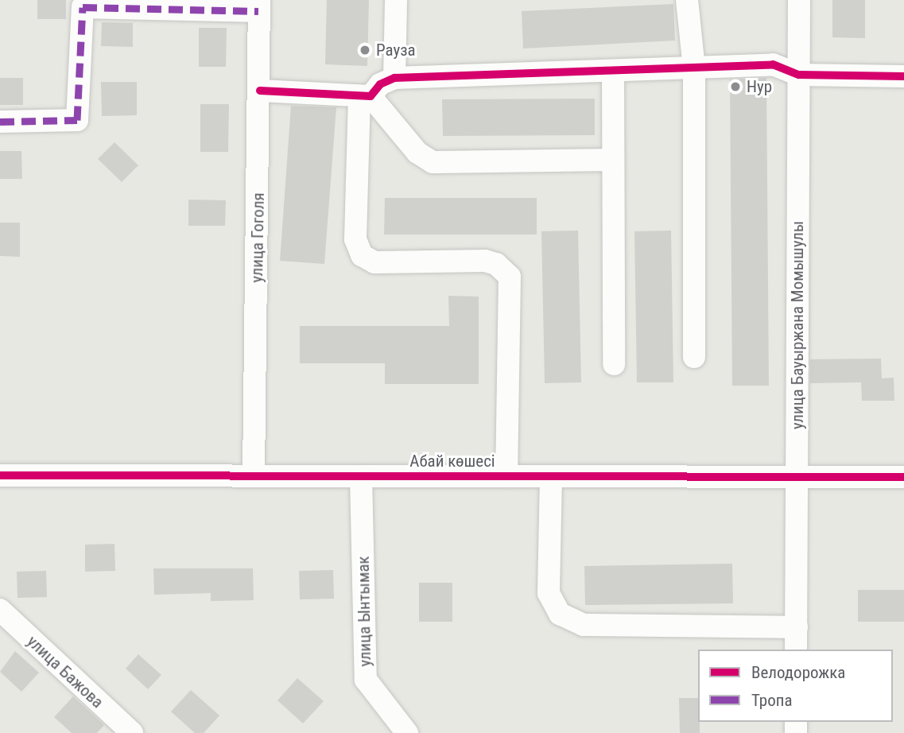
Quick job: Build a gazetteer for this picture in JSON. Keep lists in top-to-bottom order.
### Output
{
  "streets": {
    "street": [
      "улица Гоголя",
      "улица Бауыржана Момышулы",
      "Абай көшесі",
      "улица Ынтымак",
      "улица Бажова"
    ]
  },
  "crossings": [
    ["улица Гоголя", "Абай көшесі"],
    ["улица Бауыржана Момышулы", "Абай көшесі"],
    ["Абай көшесі", "улица Ынтымак"]
  ],
  "places": ["Рауза", "Нур"],
  "legend": ["Велодорожка", "Тропа"]
}
